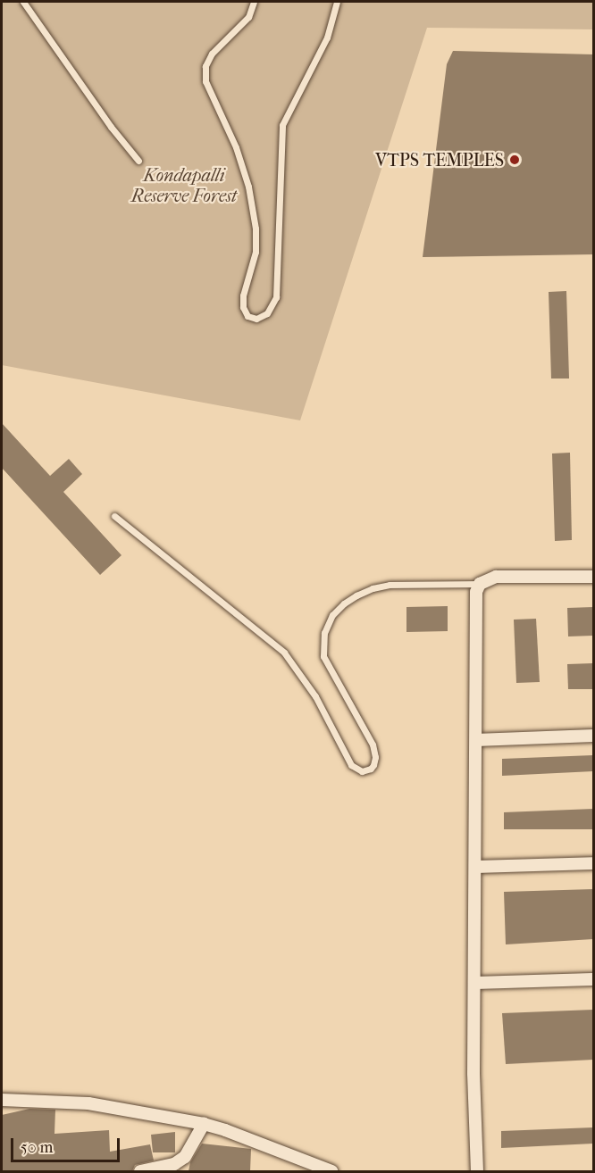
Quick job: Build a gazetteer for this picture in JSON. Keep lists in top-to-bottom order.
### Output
{
  "parks": ["Kondapalli Reserve Forest"],
  "places": ["VTPS TEMPLES"],
  "scale_bar": "50 m"
}
